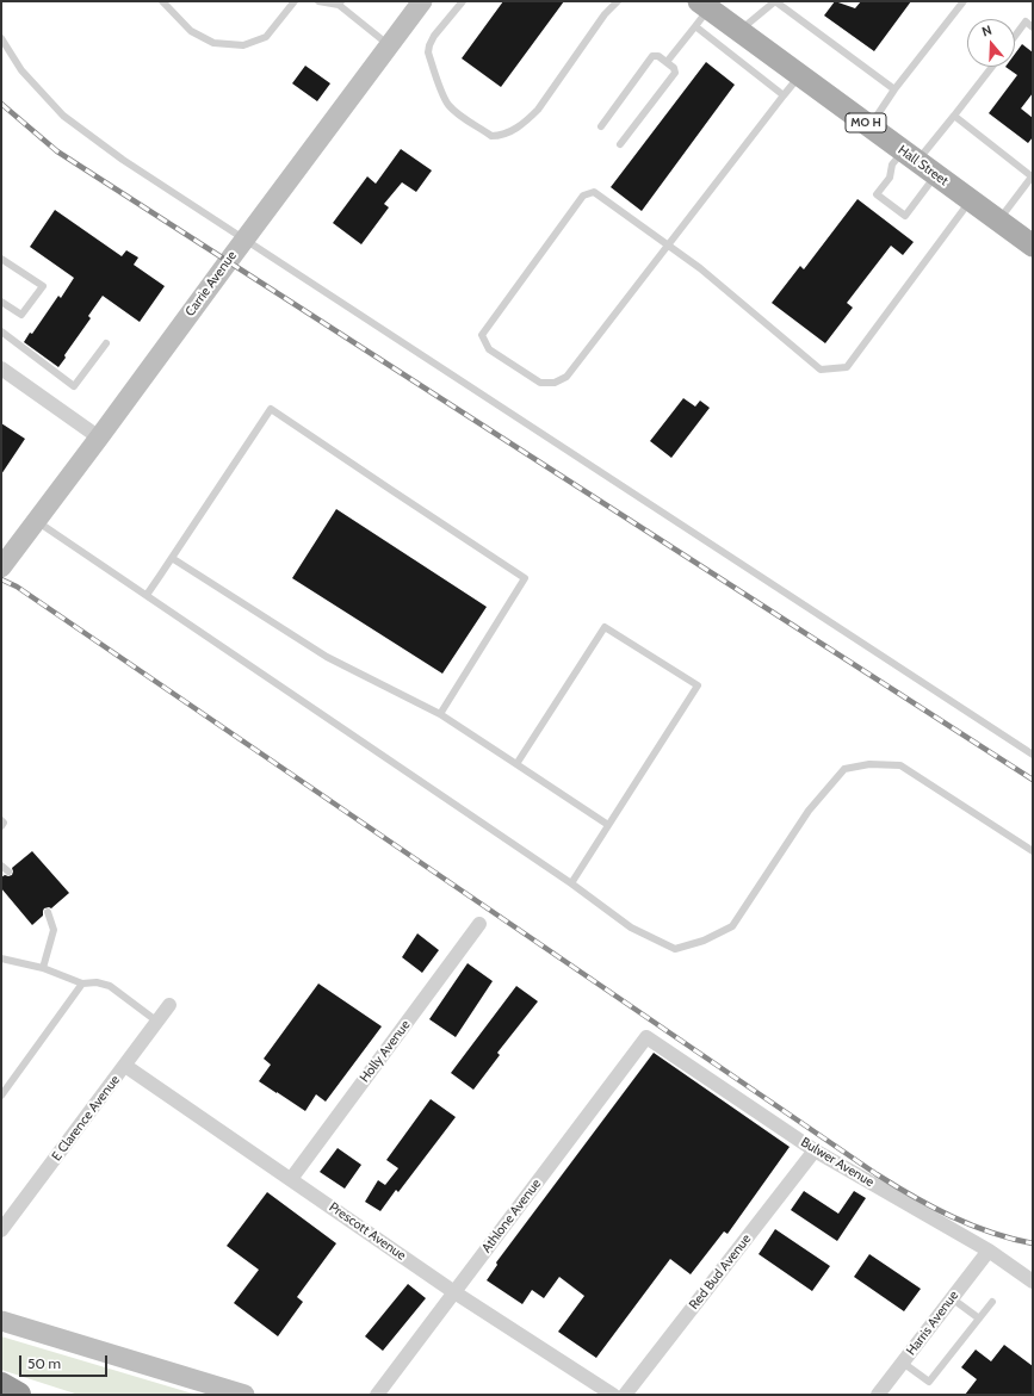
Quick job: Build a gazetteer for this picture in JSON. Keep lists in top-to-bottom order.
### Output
{
  "streets": {
    "main road": ["MO H", "Hall Street"],
    "street": [
      "Carrie Avenue",
      "Holly Avenue",
      "E Clarence Avenue",
      "Bulwer Avenue",
      "Athlone Avenue",
      "Prescott Avenue",
      "Red Bud Avenue",
      "Harris Avenue"
    ]
  },
  "crossings": [
    ["Holly Avenue", "Prescott Avenue"],
    ["E Clarence Avenue", "Prescott Avenue"],
    ["Bulwer Avenue", "Athlone Avenue"],
    ["Bulwer Avenue", "Red Bud Avenue"],
    ["Bulwer Avenue", "Harris Avenue"],
    ["Athlone Avenue", "Prescott Avenue"]
  ],
  "scale_bar": "50 m",
  "north": "top"
}
